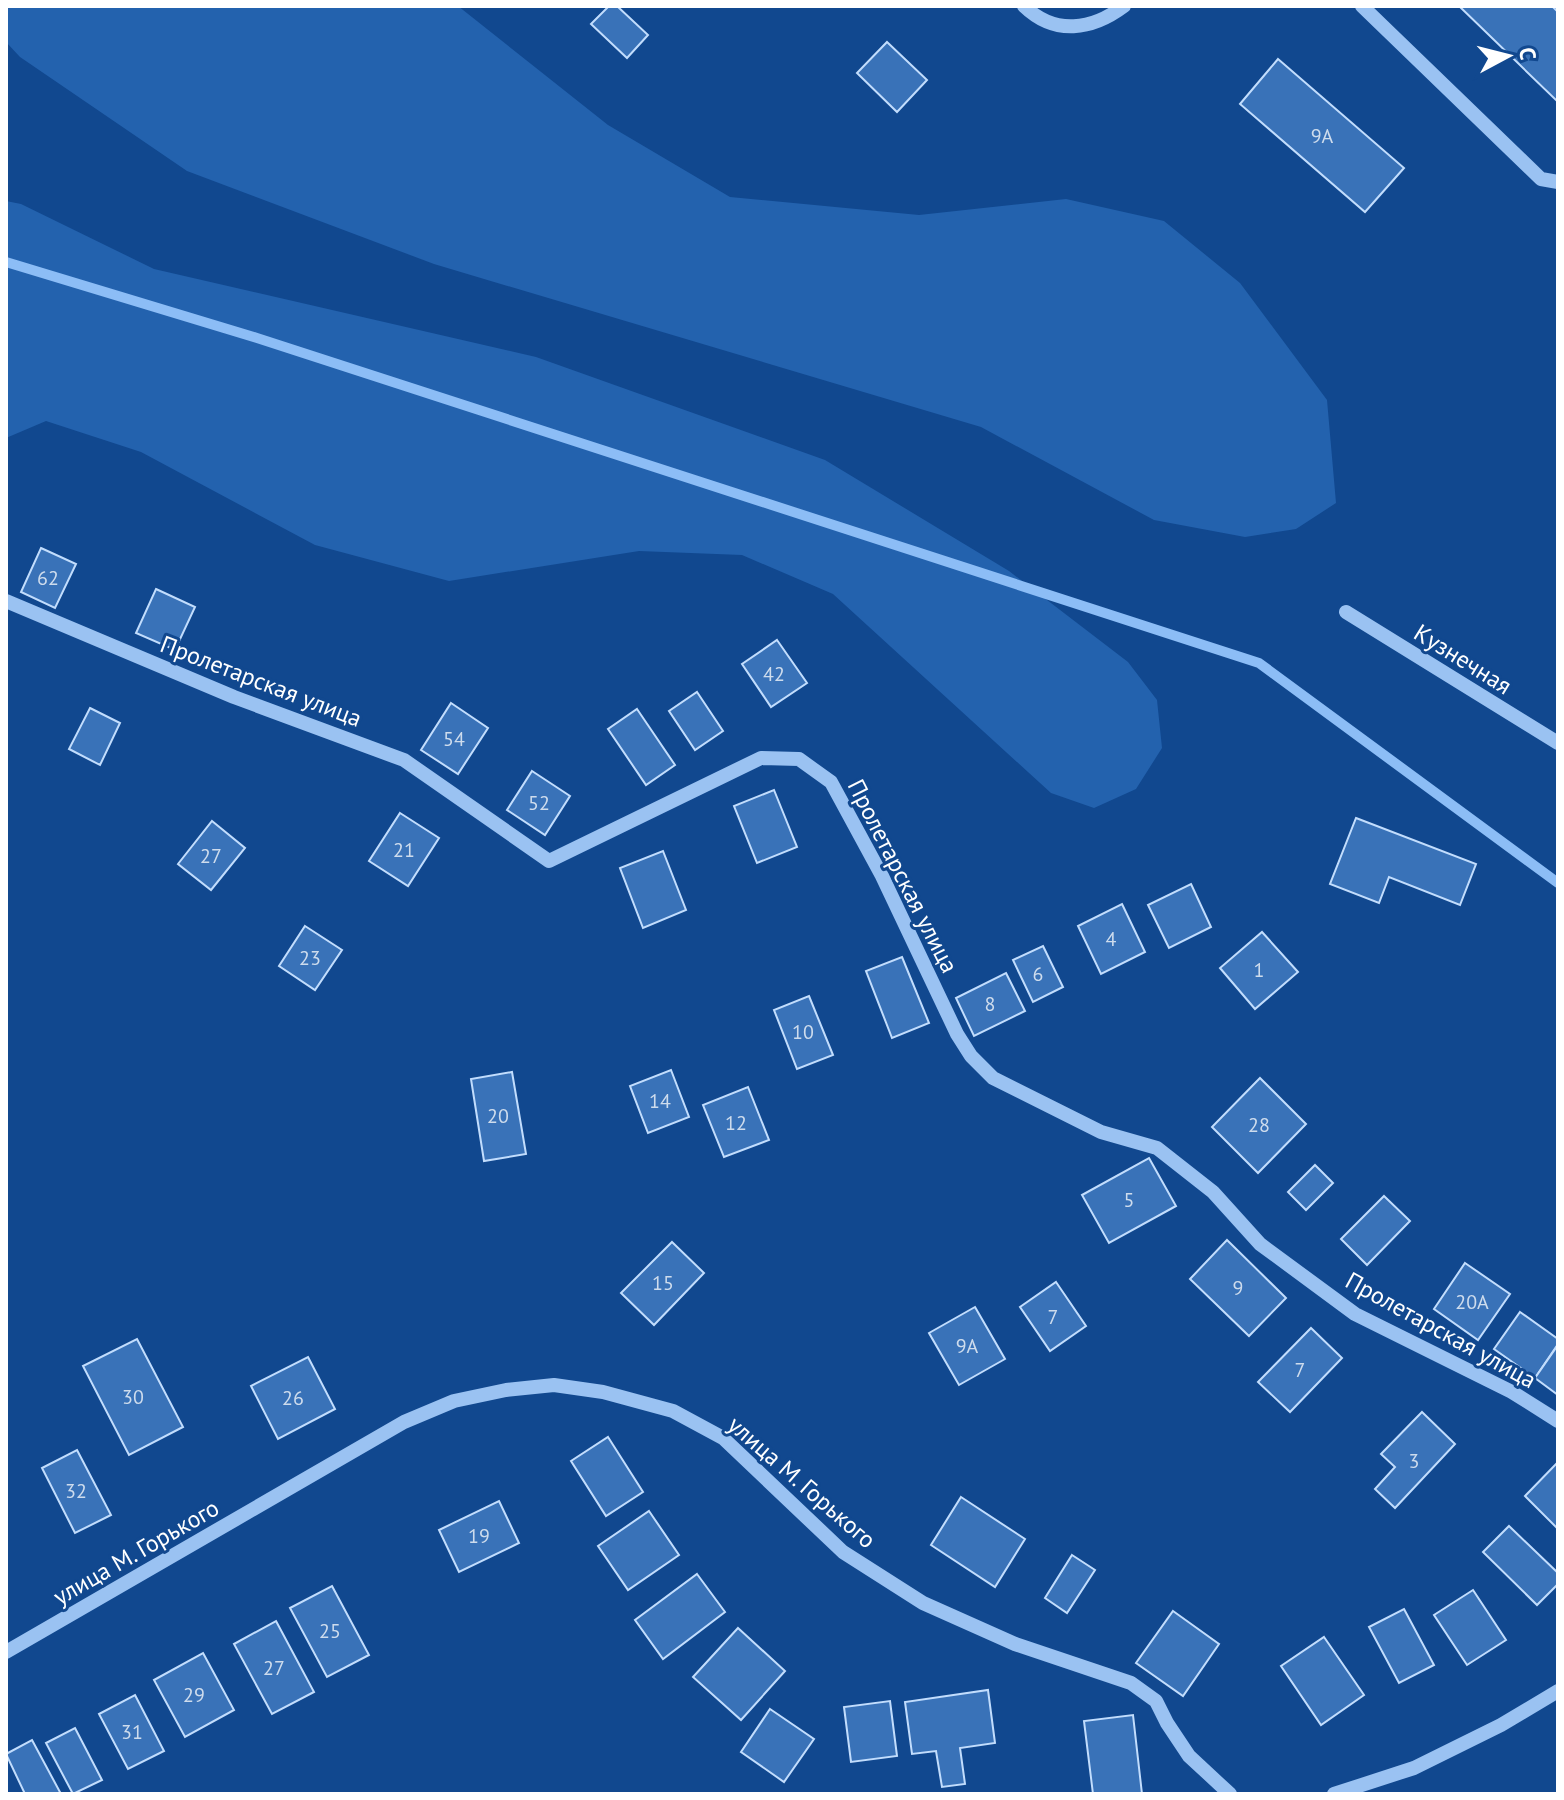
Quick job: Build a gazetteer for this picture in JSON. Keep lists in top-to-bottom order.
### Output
{
  "streets": {
    "street": ["Кузнечная", "Пролетарская улица", "улица М. Горького"]
  },
  "house_numbers": [
    "9А",
    "62",
    "42",
    "54",
    "52",
    "21",
    "27",
    "4",
    "23",
    "1",
    "6",
    "8",
    "10",
    "14",
    "20",
    "12",
    "28",
    "5",
    "15",
    "9",
    "20А",
    "7",
    "9А",
    "7",
    "30",
    "26",
    "3",
    "32",
    "19",
    "25",
    "27",
    "29",
    "31"
  ],
  "north": "right"
}
